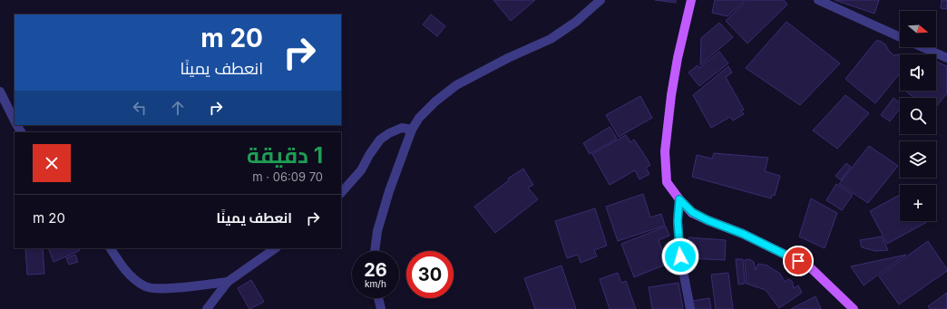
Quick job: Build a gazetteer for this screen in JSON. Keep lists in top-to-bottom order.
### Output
{
  "north": "right",
  "page": {
    "map_buttons": "+",
    "turn": ["20 m", "انعطف يمينًا"],
    "heading": ["1 دقيقة", "70 m · 06:09"],
    "list": [
      {
        "name": "انعطف يمينًا",
        "value": "20 m"
      }
    ],
    "speed": "26 km/h",
    "limit": "30"
  }
}
